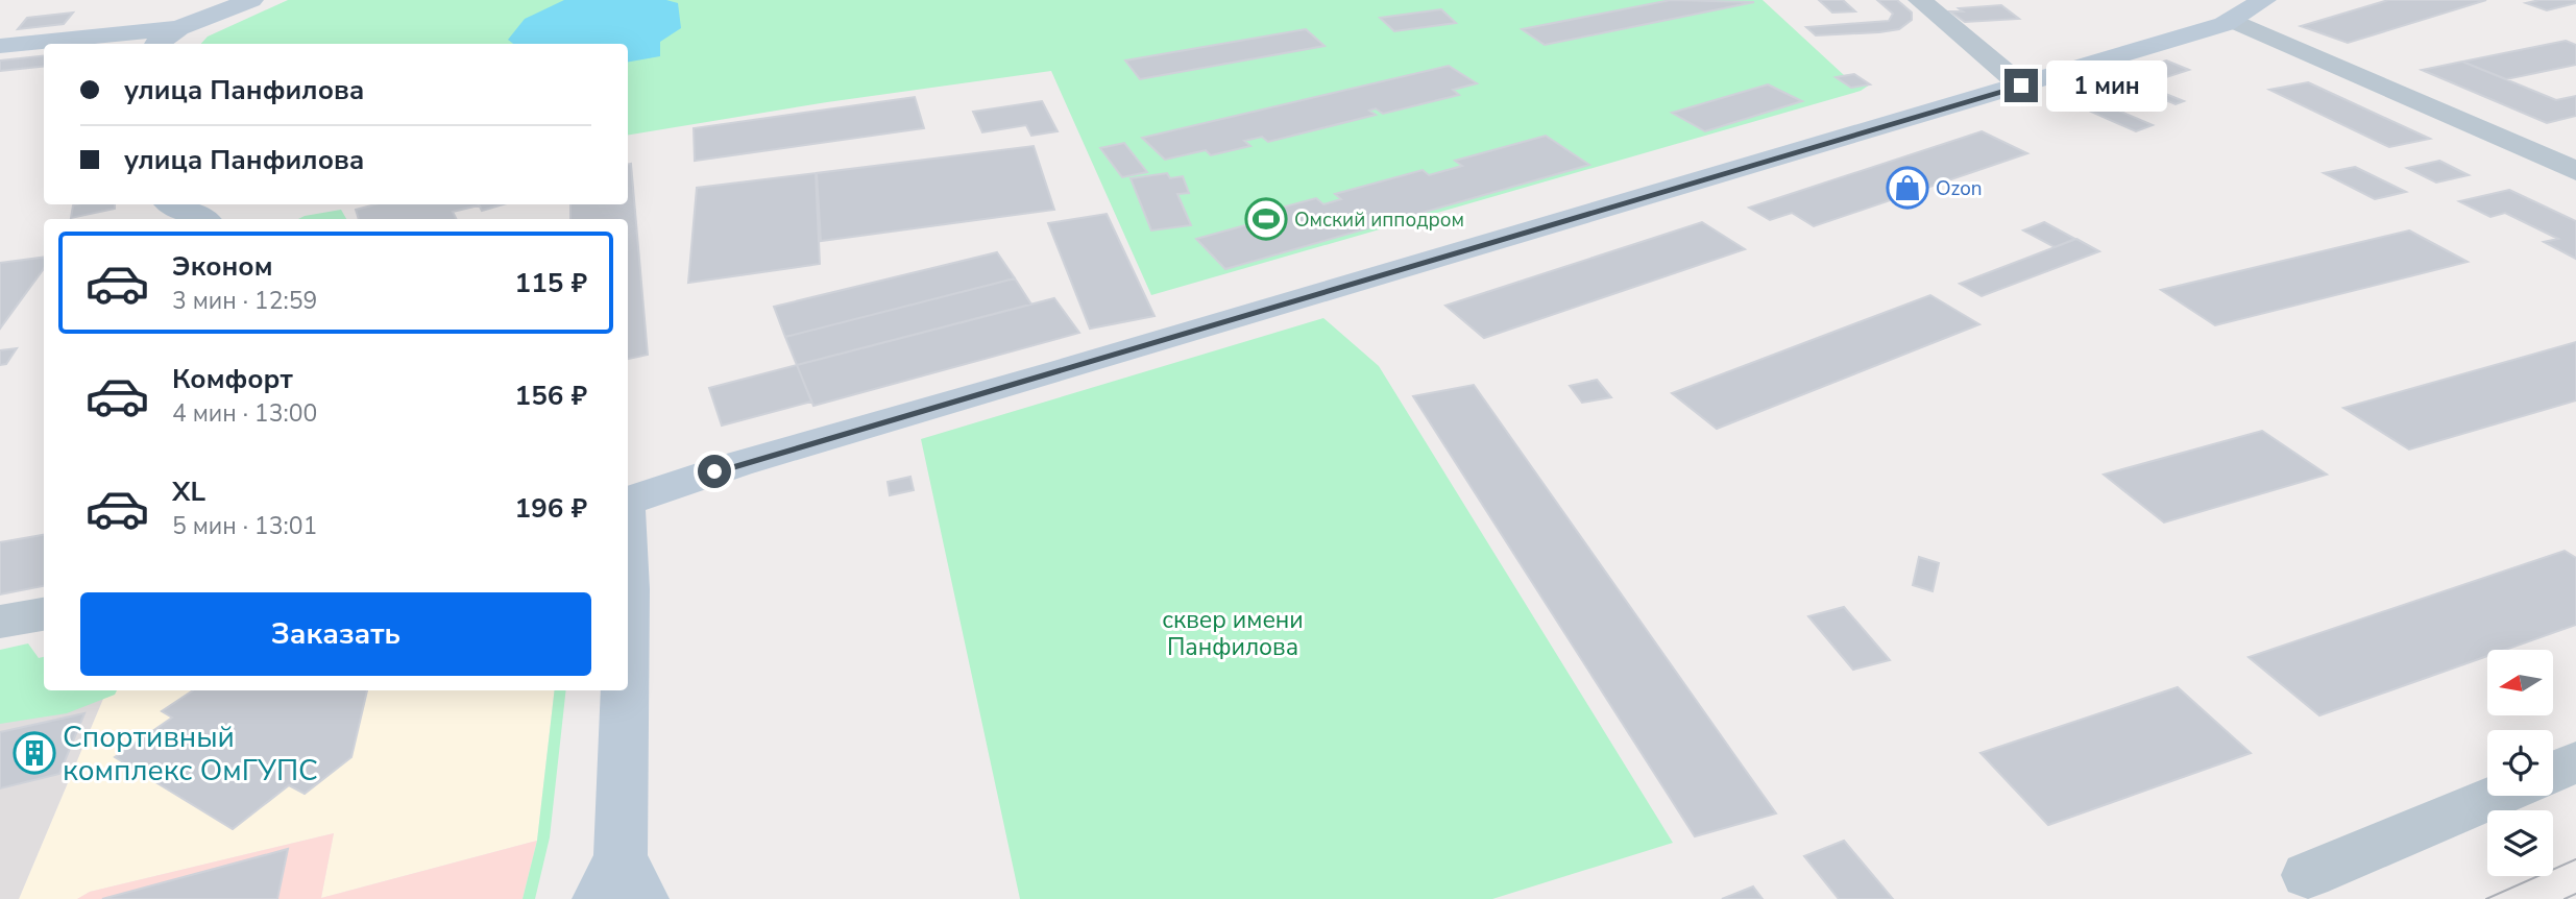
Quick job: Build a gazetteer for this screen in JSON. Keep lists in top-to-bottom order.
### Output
{
  "parks": ["сквер имени Панфилова"],
  "places": {
    "shop": ["Ozon"],
    "sports": ["Омский ипподром"],
    "building": ["Спортивный комплекс ОмГУПС"]
  },
  "north": "left",
  "page": {
    "banner": ["улица Панфилова", "улица Панфилова"],
    "bubble": "1 мин",
    "list": [
      {
        "name": "Эконом",
        "note": "3 мин · 12:59",
        "value": "115 ₽"
      },
      {
        "name": "Комфорт",
        "note": "4 мин · 13:00",
        "value": "156 ₽"
      },
      {
        "name": "XL",
        "note": "5 мин · 13:01",
        "value": "196 ₽"
      }
    ],
    "buttons": "Заказать"
  }
}
